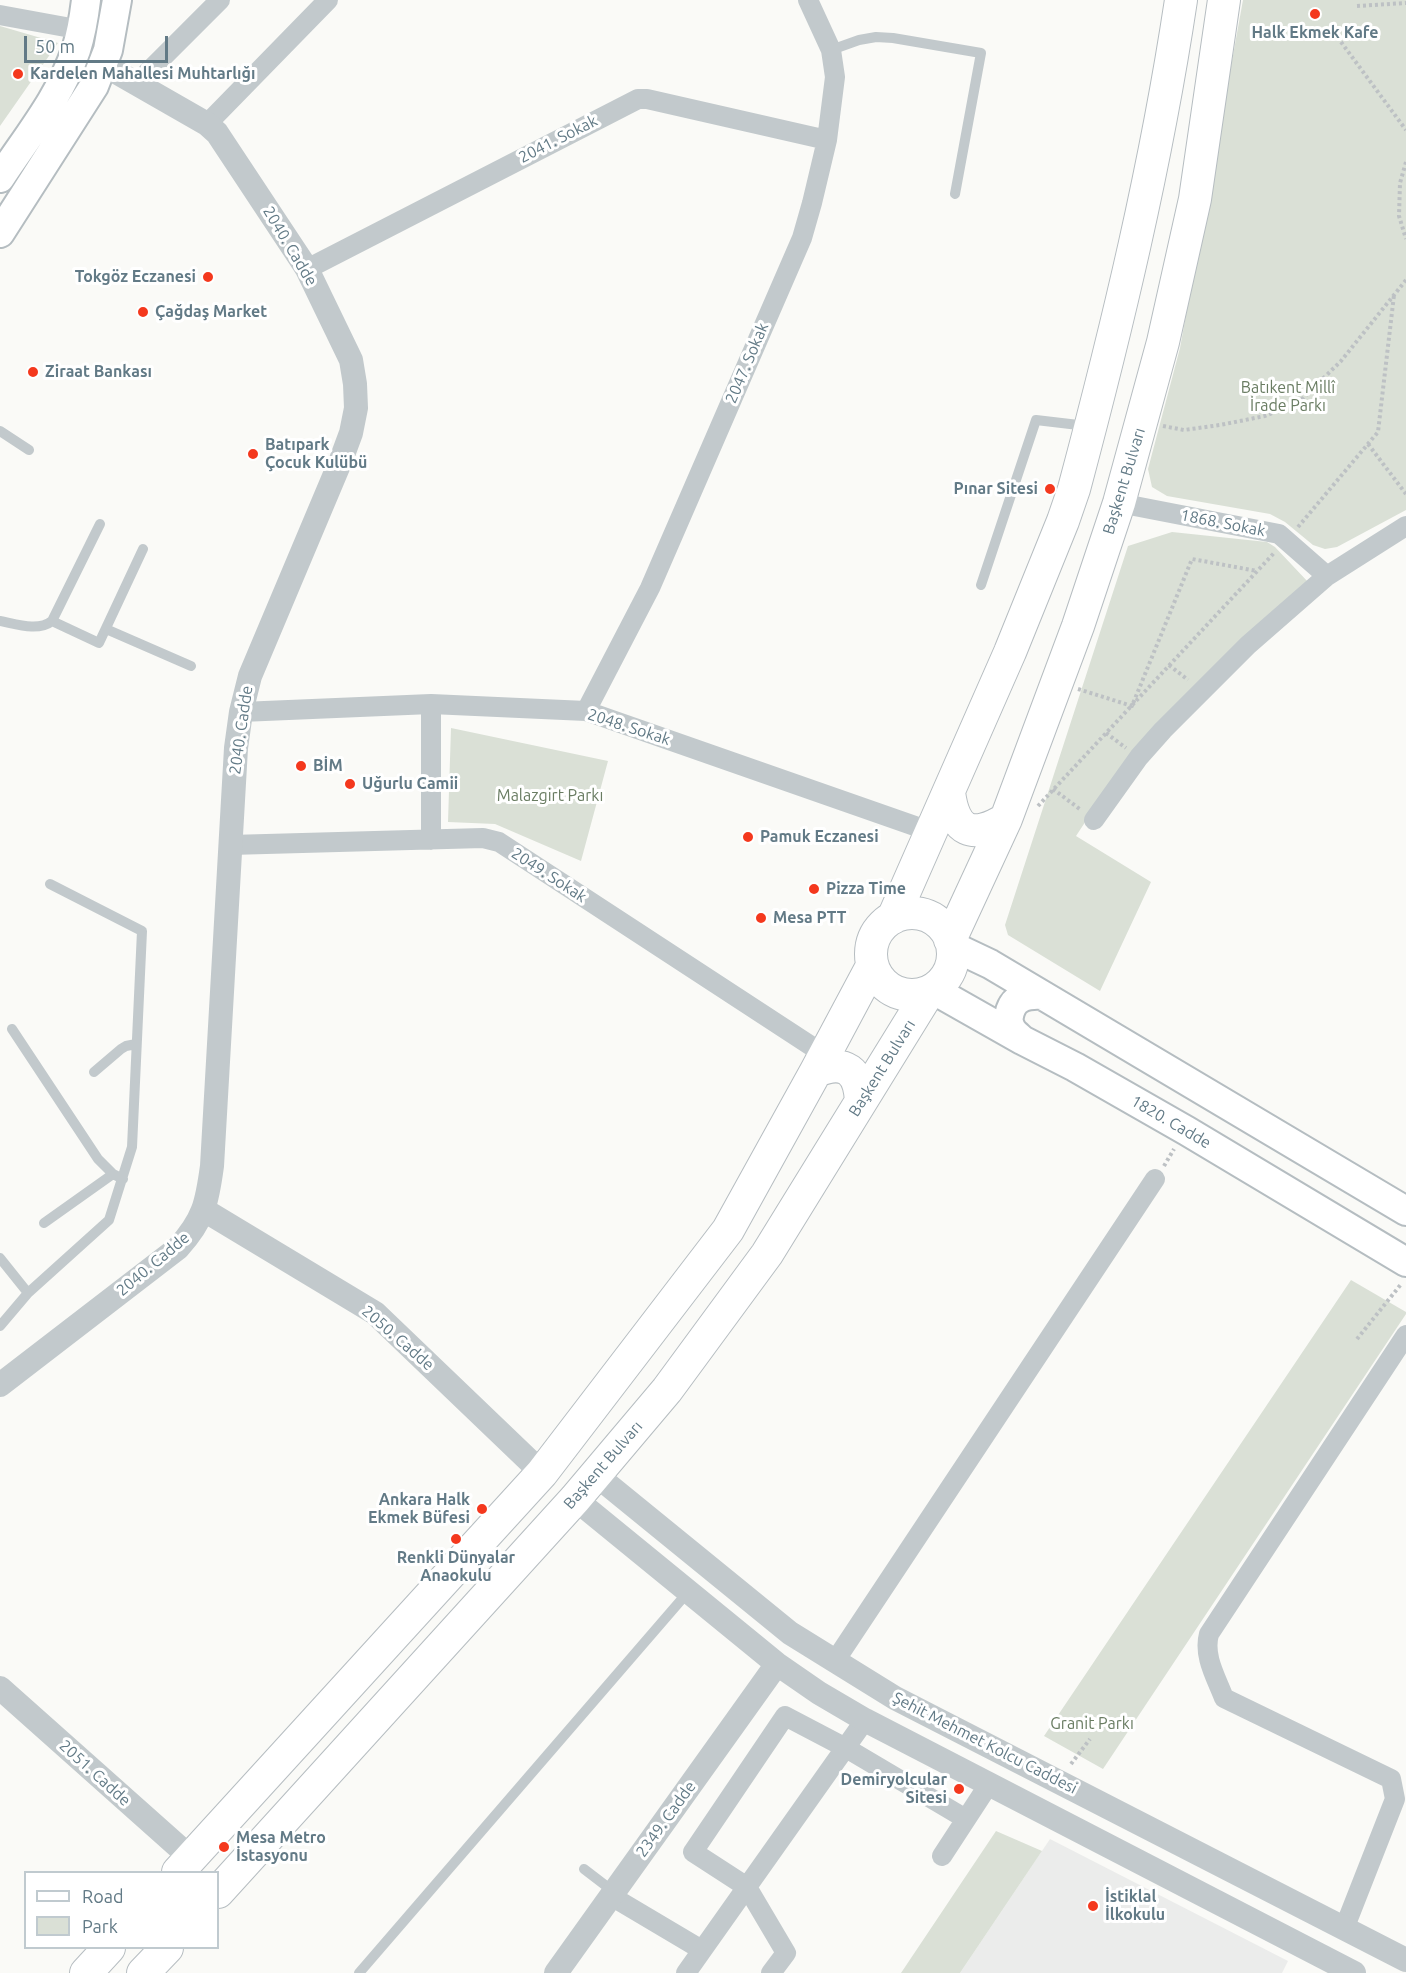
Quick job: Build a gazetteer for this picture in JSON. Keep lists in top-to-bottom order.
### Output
{
  "streets": {
    "main road": ["Başkent Bulvarı", "1820. Cadde"],
    "street": [
      "2041. Sokak",
      "2040. Cadde",
      "2047. Sokak",
      "1868. Sokak",
      "2048. Sokak",
      "2049. Sokak",
      "2050. Cadde",
      "Şehit Mehmet Kolcu Caddesi",
      "2051. Cadde",
      "2349. Cadde"
    ]
  },
  "crossings": [
    ["2041. Sokak", "2040. Cadde"],
    ["2041. Sokak", "2047. Sokak"],
    ["2040. Cadde", "2048. Sokak"],
    ["2040. Cadde", "2049. Sokak"],
    ["2040. Cadde", "2050. Cadde"],
    ["2047. Sokak", "2048. Sokak"],
    ["Başkent Bulvarı", "1868. Sokak"],
    ["Başkent Bulvarı", "1820. Cadde"],
    ["Başkent Bulvarı", "Şehit Mehmet Kolcu Caddesi"],
    ["Şehit Mehmet Kolcu Caddesi", "2349. Cadde"]
  ],
  "parks": ["Batıkent Millî İrade Parkı", "Malazgirt Parkı", "Granit Parkı"],
  "places": [
    "Halk Ekmek Kafe",
    "Kardelen Mahallesi Muhtarlığı",
    "Tokgöz Eczanesi",
    "Çağdaş Market",
    "Ziraat Bankası",
    "Batıpark Çocuk Kulübü",
    "Pınar Sitesi",
    "BİM",
    "Uğurlu Camii",
    "Pamuk Eczanesi",
    "Pizza Time",
    "Mesa PTT",
    "Ankara Halk Ekmek Büfesi",
    "Renkli Dünyalar Anaokulu",
    "Demiryolcular Sitesi",
    "Mesa Metro İstasyonu",
    "İstiklal İlkokulu"
  ],
  "legend": ["Road", "Park"],
  "scale_bar": "50 m"
}
